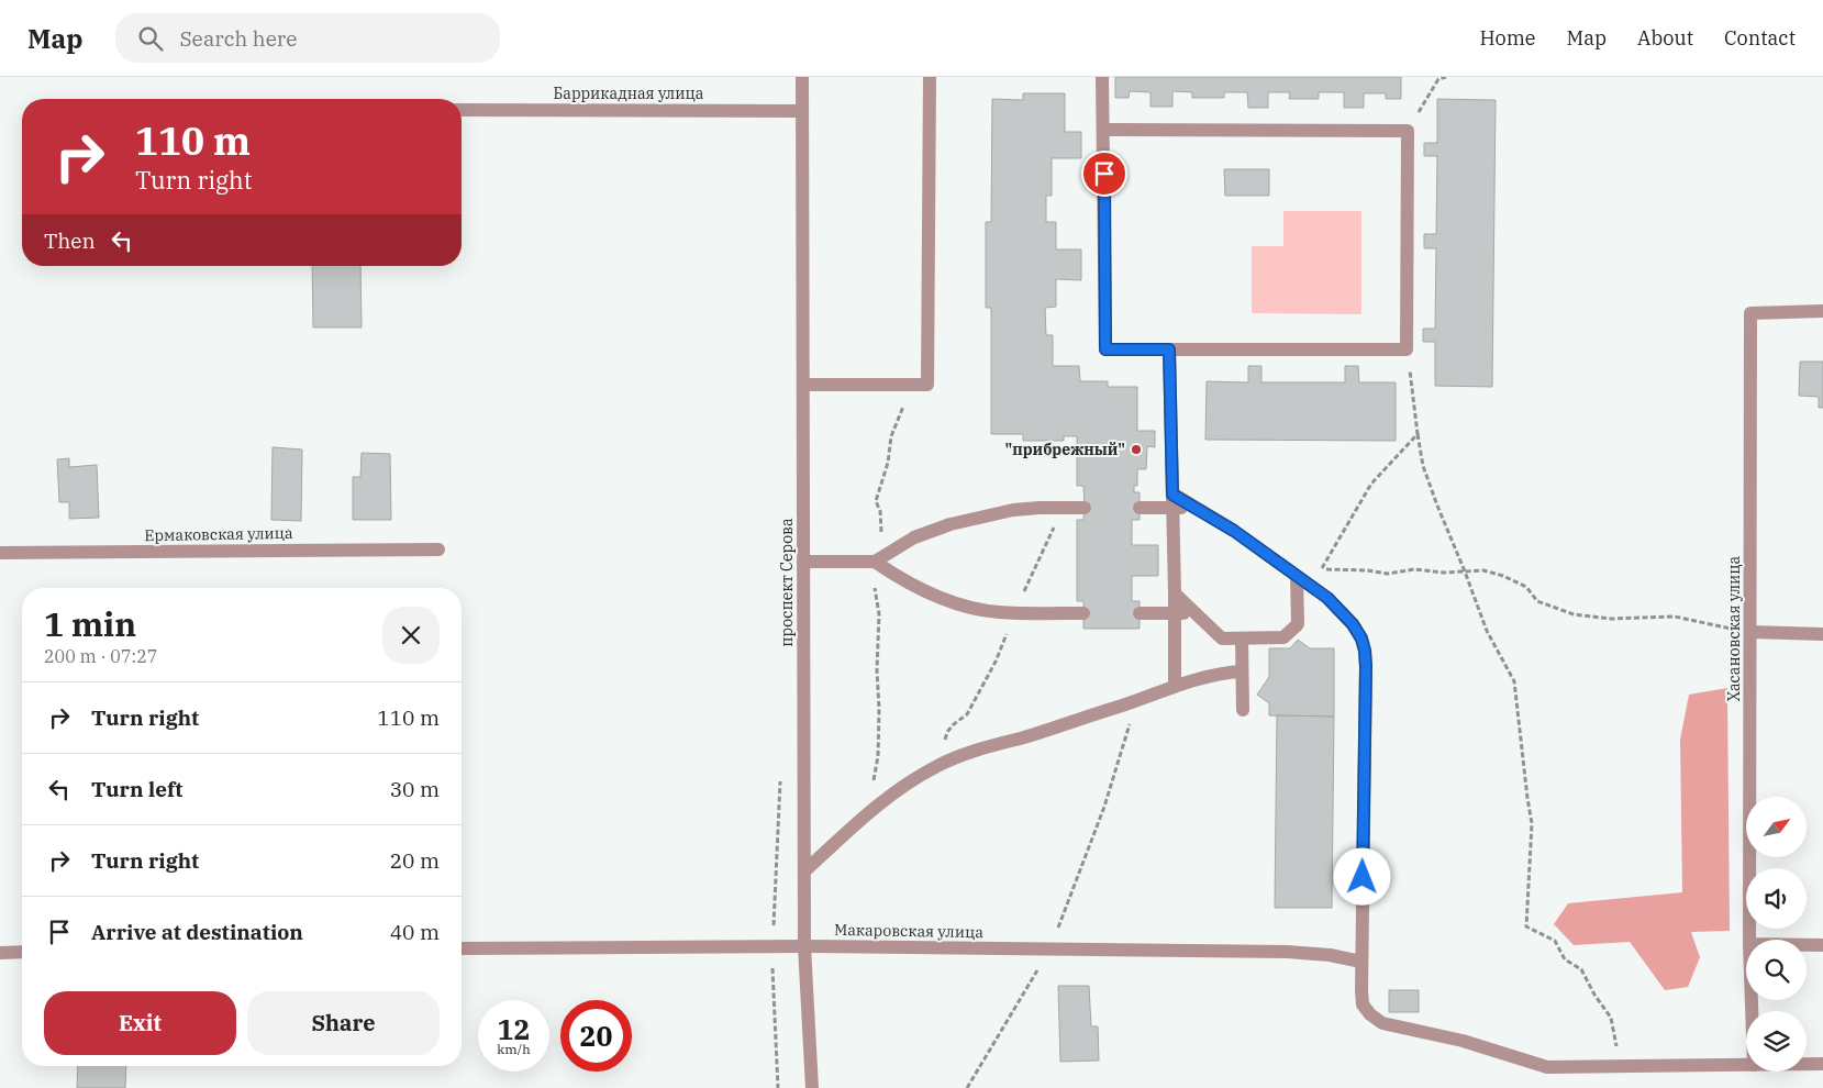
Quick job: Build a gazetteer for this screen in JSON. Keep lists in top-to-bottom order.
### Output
{
  "streets": {
    "street": [
      "Баррикадная улица",
      "Ермаковская улица",
      "проспект Серова",
      "Хасановская улица",
      "Макаровская улица"
    ]
  },
  "crossings": [
    ["Баррикадная улица", "проспект Серова"],
    ["проспект Серова", "Макаровская улица"]
  ],
  "places": ["\"прибрежный\""],
  "north": "top right",
  "page": {
    "header": "Map",
    "search": "Search here",
    "nav": [
      "Home",
      "Map",
      "About",
      "Contact"
    ],
    "turn": ["110 m", "Turn right"],
    "then": "Then",
    "heading": ["1 min", "200 m · 07:27"],
    "list": [
      {
        "name": "Turn right",
        "value": "110 m"
      },
      {
        "name": "Turn left",
        "value": "30 m"
      },
      {
        "name": "Turn right",
        "value": "20 m"
      },
      {
        "name": "Arrive at destination",
        "value": "40 m"
      }
    ],
    "buttons": ["Exit", "Share"],
    "speed": "12 km/h",
    "limit": "20"
  }
}
